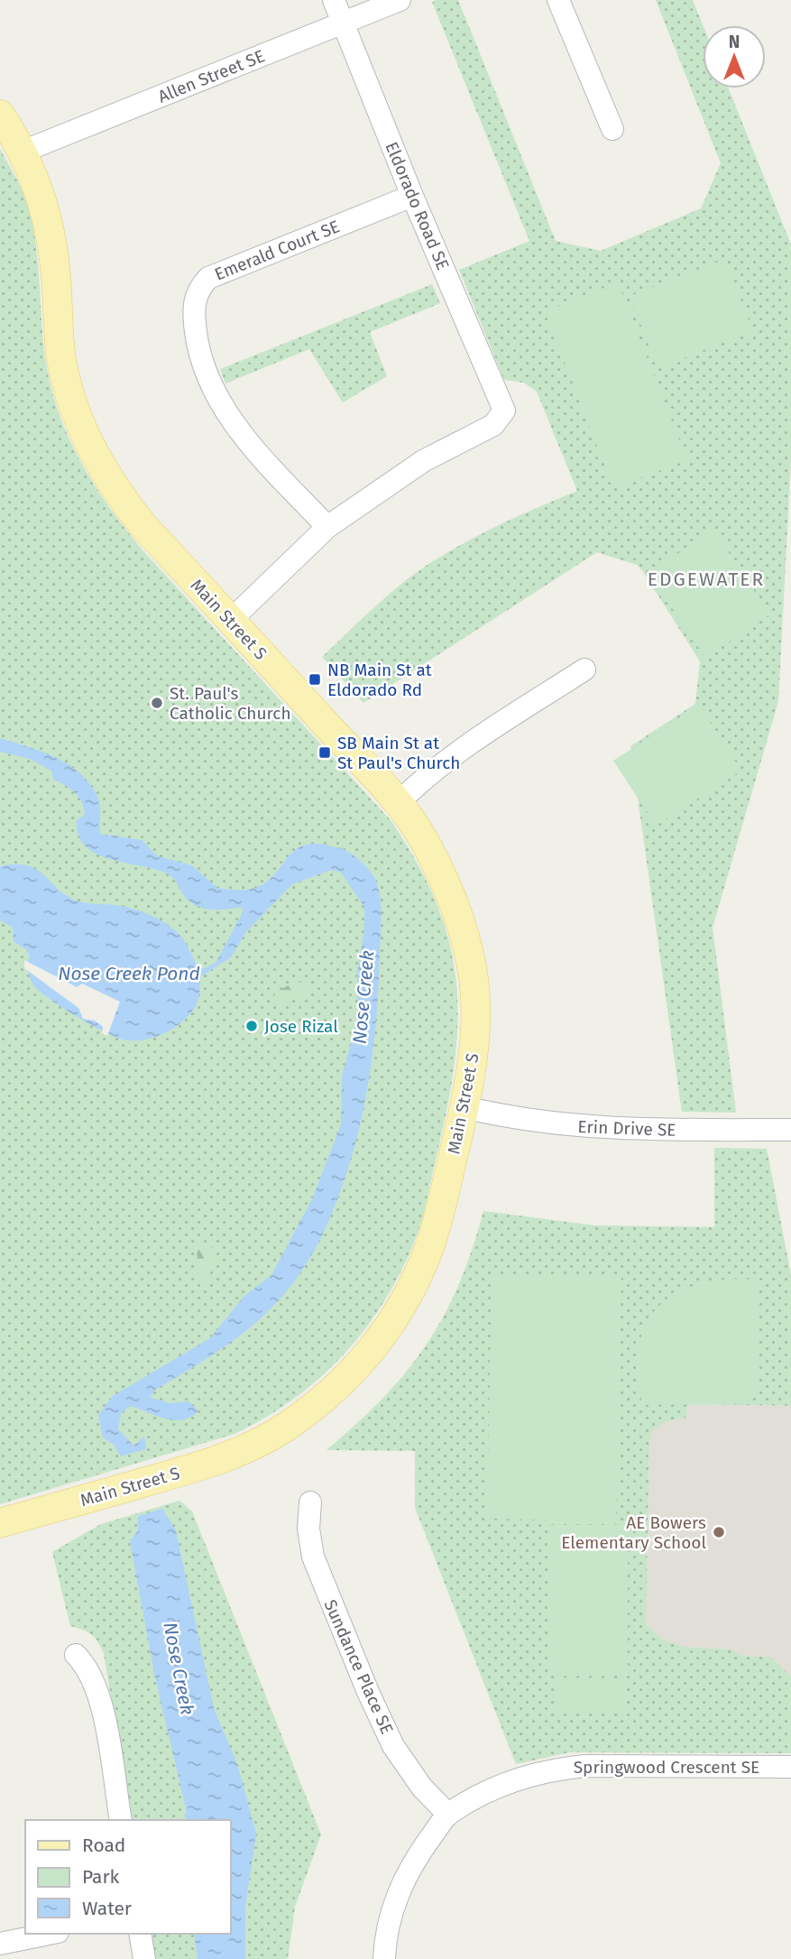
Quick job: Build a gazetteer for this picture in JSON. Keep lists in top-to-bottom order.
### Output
{
  "streets": {
    "main road": ["Main Street S"],
    "street": [
      "Allen Street SE",
      "Eldorado Road SE",
      "Emerald Court SE",
      "Erin Drive SE",
      "Sundance Place SE",
      "Springwood Crescent SE"
    ]
  },
  "crossings": [
    ["Allen Street SE", "Eldorado Road SE"],
    ["Allen Street SE", "Main Street S"],
    ["Eldorado Road SE", "Emerald Court SE"],
    ["Eldorado Road SE", "Main Street S"],
    ["Main Street S", "Erin Drive SE"],
    ["Sundance Place SE", "Springwood Crescent SE"]
  ],
  "districts": ["EDGEWATER"],
  "water": ["Nose Creek Pond", "Nose Creek"],
  "places": {
    "transit": ["NB Main St at Eldorado Rd", "SB Main St at St Paul's Church"],
    "other": ["St. Paul's Catholic Church", "Jose Rizal", "AE Bowers Elementary School"]
  },
  "legend": ["Road", "Park", "Water"],
  "north": "top"
}
